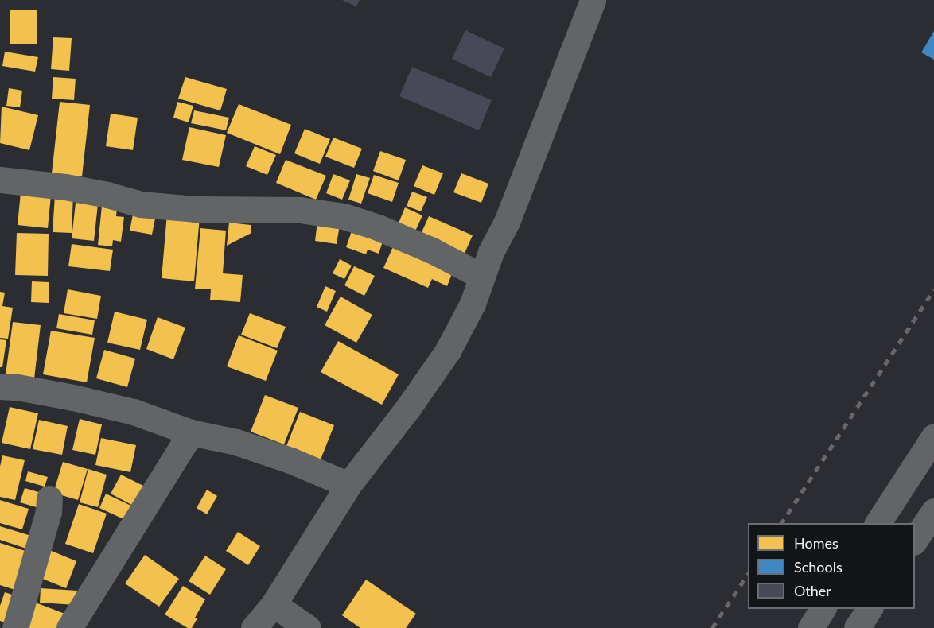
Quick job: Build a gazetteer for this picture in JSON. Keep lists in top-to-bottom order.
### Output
{
  "legend": ["Homes", "Schools", "Other"]
}
